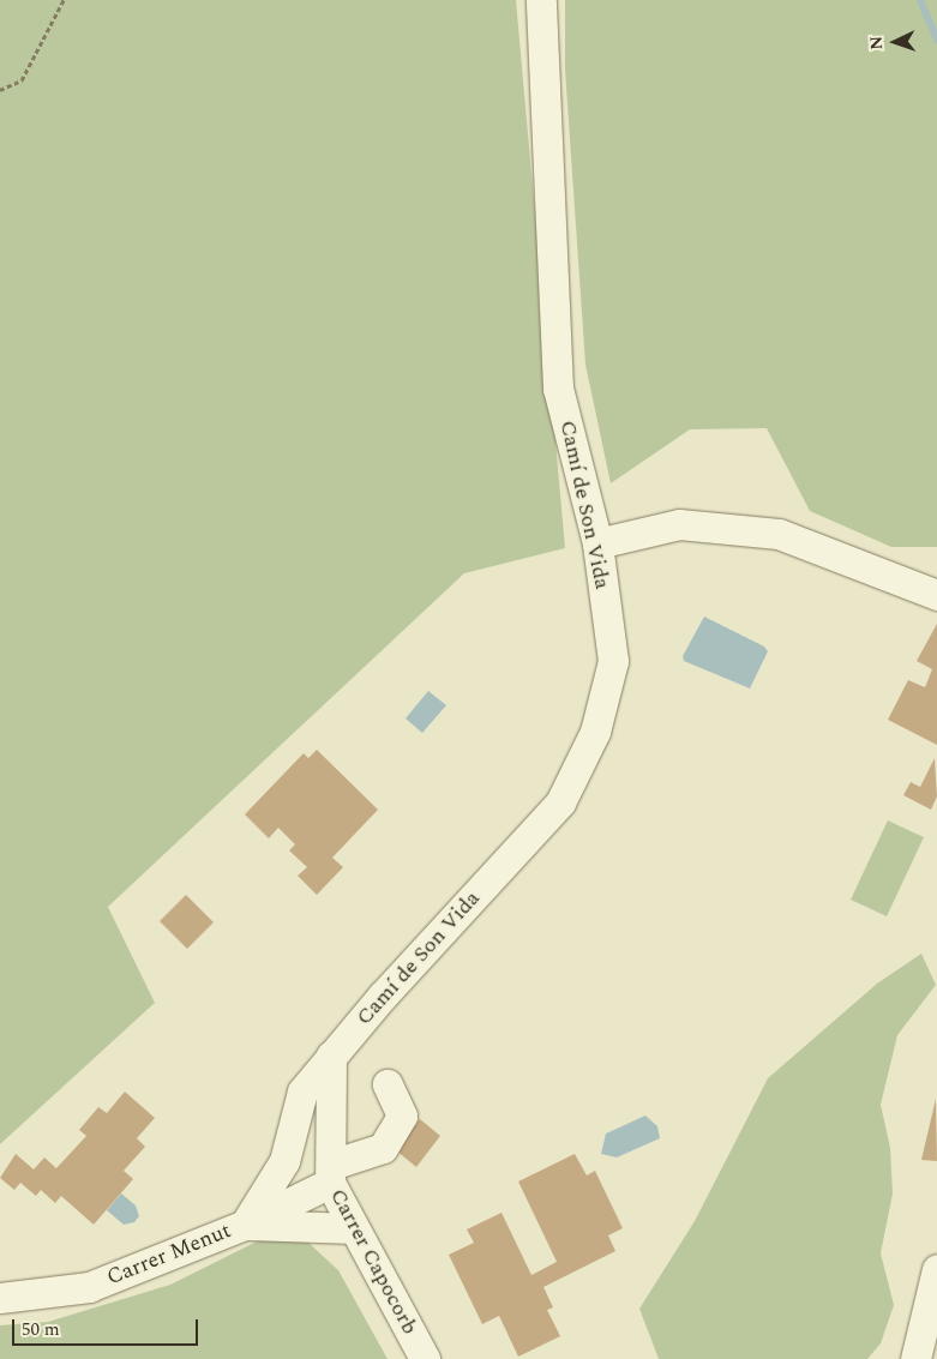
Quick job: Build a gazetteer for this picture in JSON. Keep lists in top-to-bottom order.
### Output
{
  "streets": {
    "street": ["Camí de Son Vida", "Carrer Menut", "Carrer Capocorb"]
  },
  "crossings": [
    ["Camí de Son Vida", "Carrer Menut"],
    ["Camí de Son Vida", "Carrer Capocorb"],
    ["Carrer Menut", "Carrer Capocorb"]
  ],
  "scale_bar": "50 m",
  "north": "left"
}
